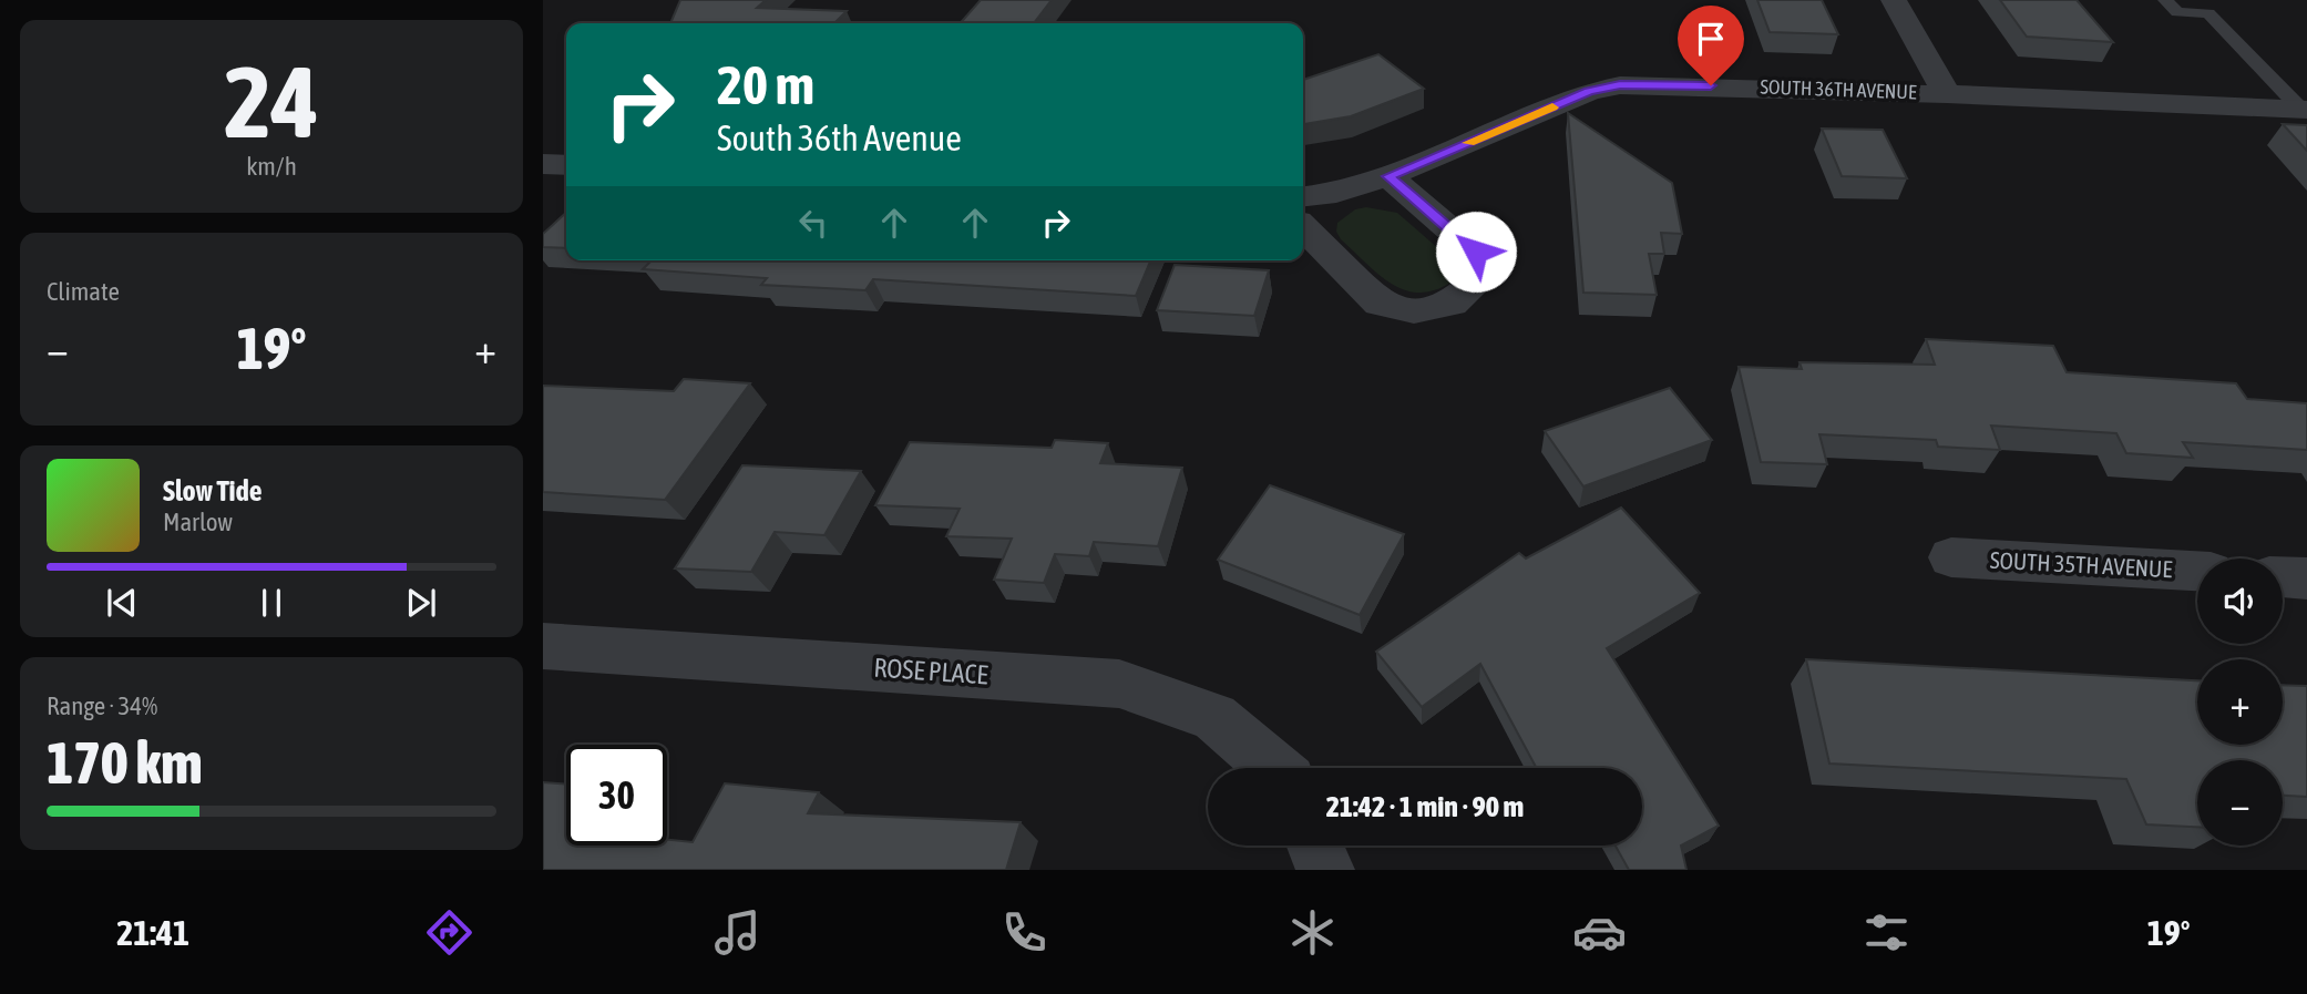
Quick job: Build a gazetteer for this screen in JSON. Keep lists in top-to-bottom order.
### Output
{
  "streets": {
    "street": ["SOUTH 36TH AVENUE", "SOUTH 35TH AVENUE", "ROSE PLACE"]
  },
  "page": {
    "tile": [
      ["24", "km/h"],
      "Climate",
      ["Range · 34%", "170 km"]
    ],
    "turn": ["20 m", "South 36th Avenue"],
    "heat": ["−", "19°", "+"],
    "song": ["Slow Tide", "Marlow"],
    "map_buttons": ["+", "−"],
    "limit": "30",
    "trip": "21:42 · 1 min · 90 m",
    "tabs": ["21:41", "19°"]
  }
}
